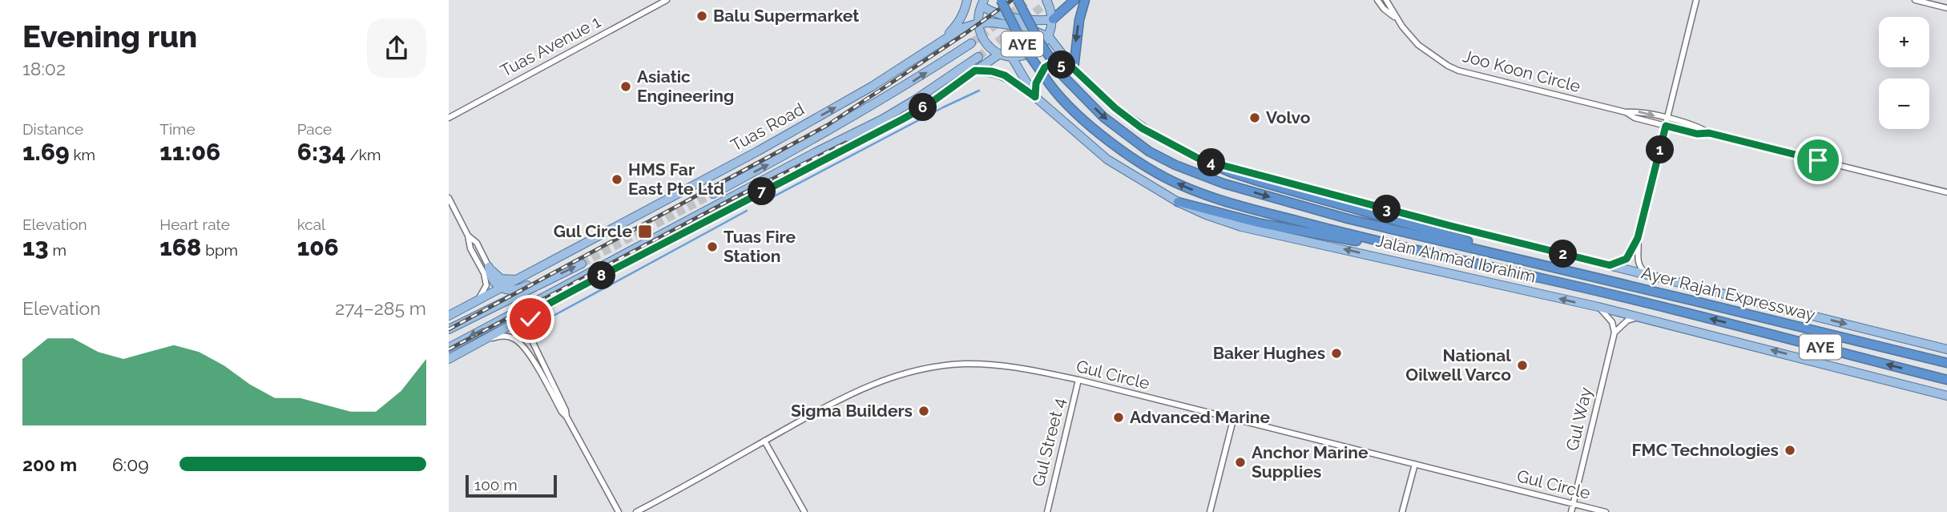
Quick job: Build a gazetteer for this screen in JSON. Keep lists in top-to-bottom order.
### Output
{
  "streets": {
    "highway": ["AYE", "Ayer Rajah Expressway"],
    "main road": ["Tuas Road", "Jalan Ahmad Ibrahim"],
    "street": [
      "Tuas Avenue 1",
      "Joo Koon Circle",
      "Gul Circle",
      "Gul Way",
      "Gul Street 4"
    ]
  },
  "crossings": [
    ["Gul Circle", "Gul Way"],
    ["Gul Circle", "Gul Street 4"]
  ],
  "places": {
    "other": [
      "Balu Supermarket",
      "Asiatic Engineering",
      "Volvo",
      "HMS Far East Pte Ltd",
      "Tuas Fire Station",
      "Baker Hughes",
      "National Oilwell Varco",
      "Sigma Builders",
      "Advanced Marine",
      "FMC Technologies",
      "Anchor Marine Supplies"
    ],
    "transit": ["Gul Circle"]
  },
  "scale_bar": "100 m",
  "page": {
    "heading": ["Evening run", "18:02"],
    "map_buttons": ["+", "−"],
    "pins": [
      "5",
      "6",
      "1",
      "4",
      "7",
      "3",
      "2",
      "8"
    ],
    "stats": [
      ["Distance", "1.69 km"],
      ["Time", "11:06"],
      ["Pace", "6:34 /km"],
      ["Elevation", "13 m"],
      ["Heart rate", "168 bpm"],
      ["kcal", "106"]
    ],
    "chart": ["Elevation", "274–285 m"],
    "list": [
      {
        "name": "200 m",
        "note": "6:09"
      }
    ],
    "scale": "100 m"
  }
}
